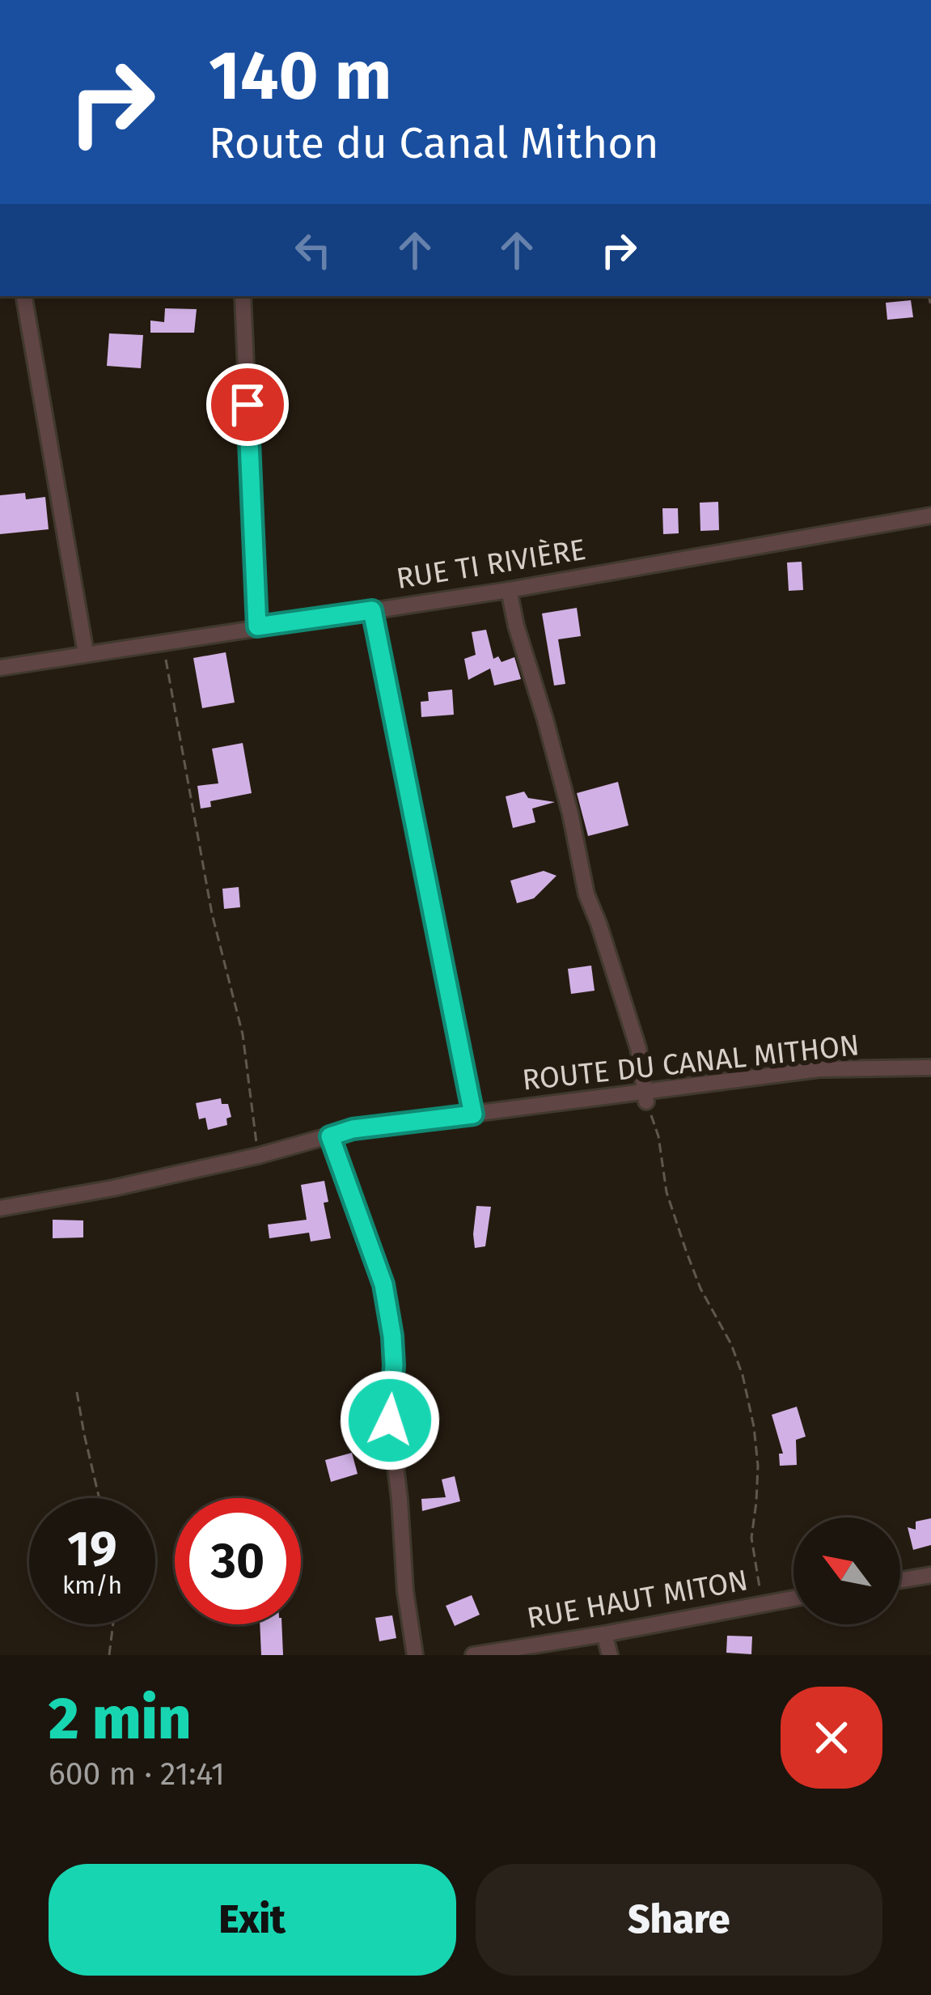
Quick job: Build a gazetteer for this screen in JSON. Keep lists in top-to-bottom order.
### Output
{
  "streets": {
    "street": ["RUE TI RIVIÈRE", "ROUTE DU CANAL MITHON", "RUE HAUT MITON"]
  },
  "north": "top left",
  "page": {
    "turn": ["140 m", "Route du Canal Mithon"],
    "speed": "19 km/h",
    "limit": "30",
    "heading": ["2 min", "600 m · 21:41"],
    "buttons": ["Exit", "Share"]
  }
}
